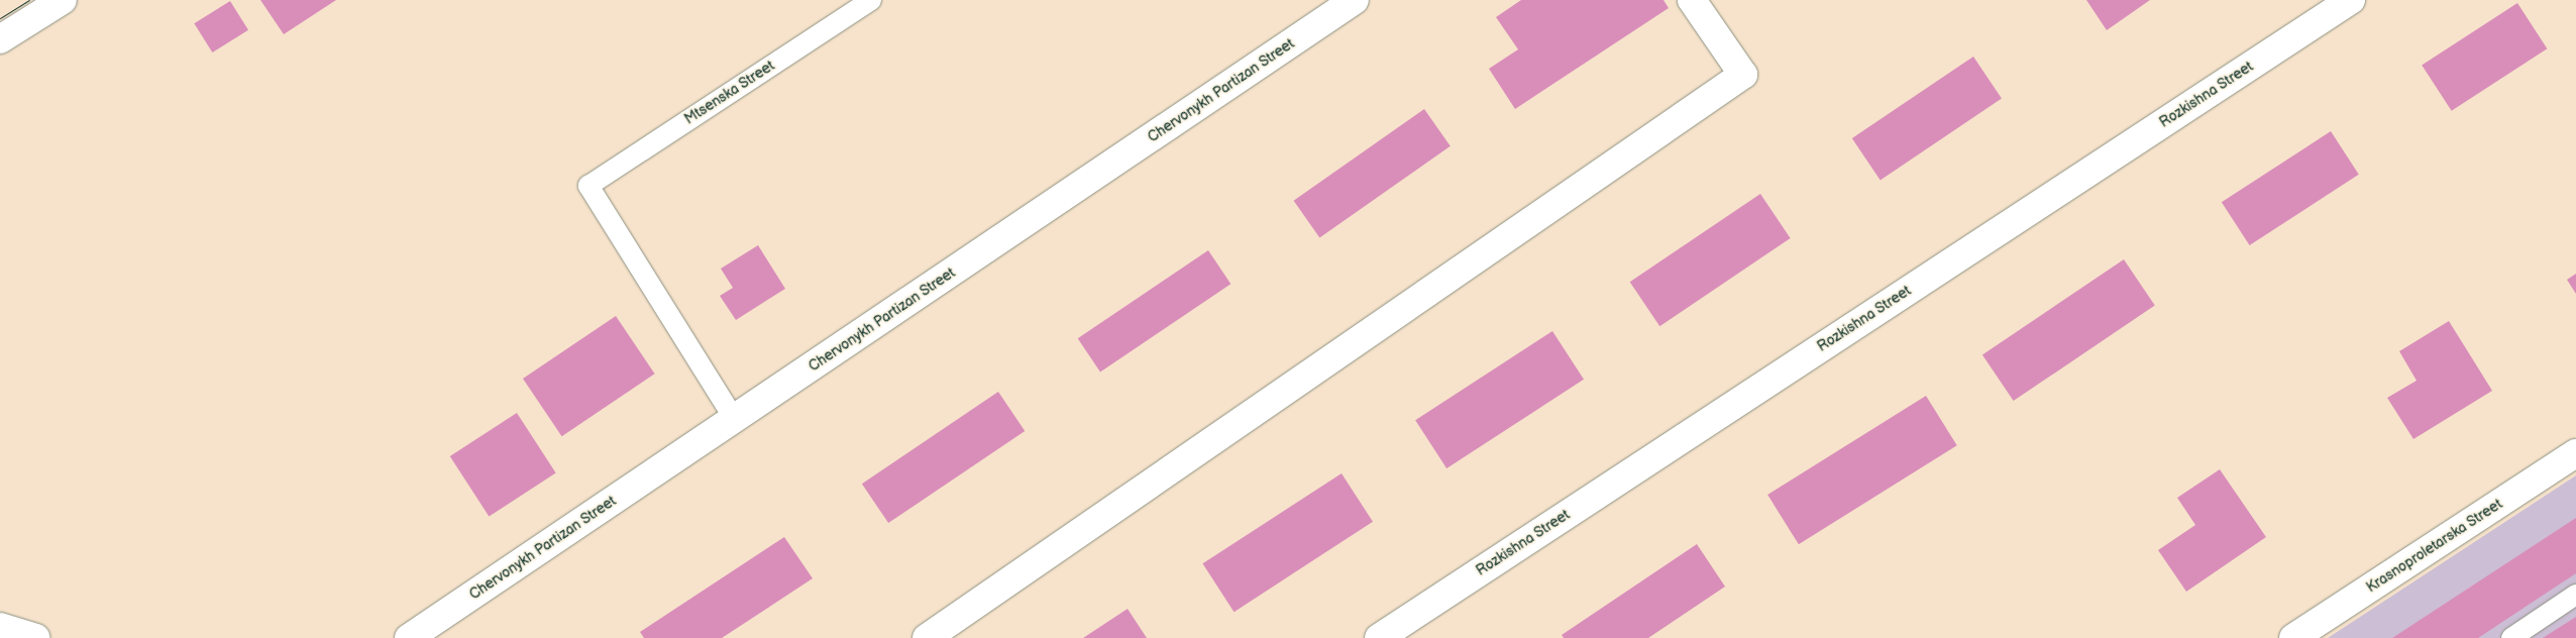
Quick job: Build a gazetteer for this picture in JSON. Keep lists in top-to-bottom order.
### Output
{
  "streets": {
    "street": ["Chervonykh Partizan Street", "Rozkishna Street", "Krasnoproletarska Street"],
    "lane": ["Mtsenska Street"]
  },
  "crossings": [
    ["Chervonykh Partizan Street", "Mtsenska Street"]
  ]
}
